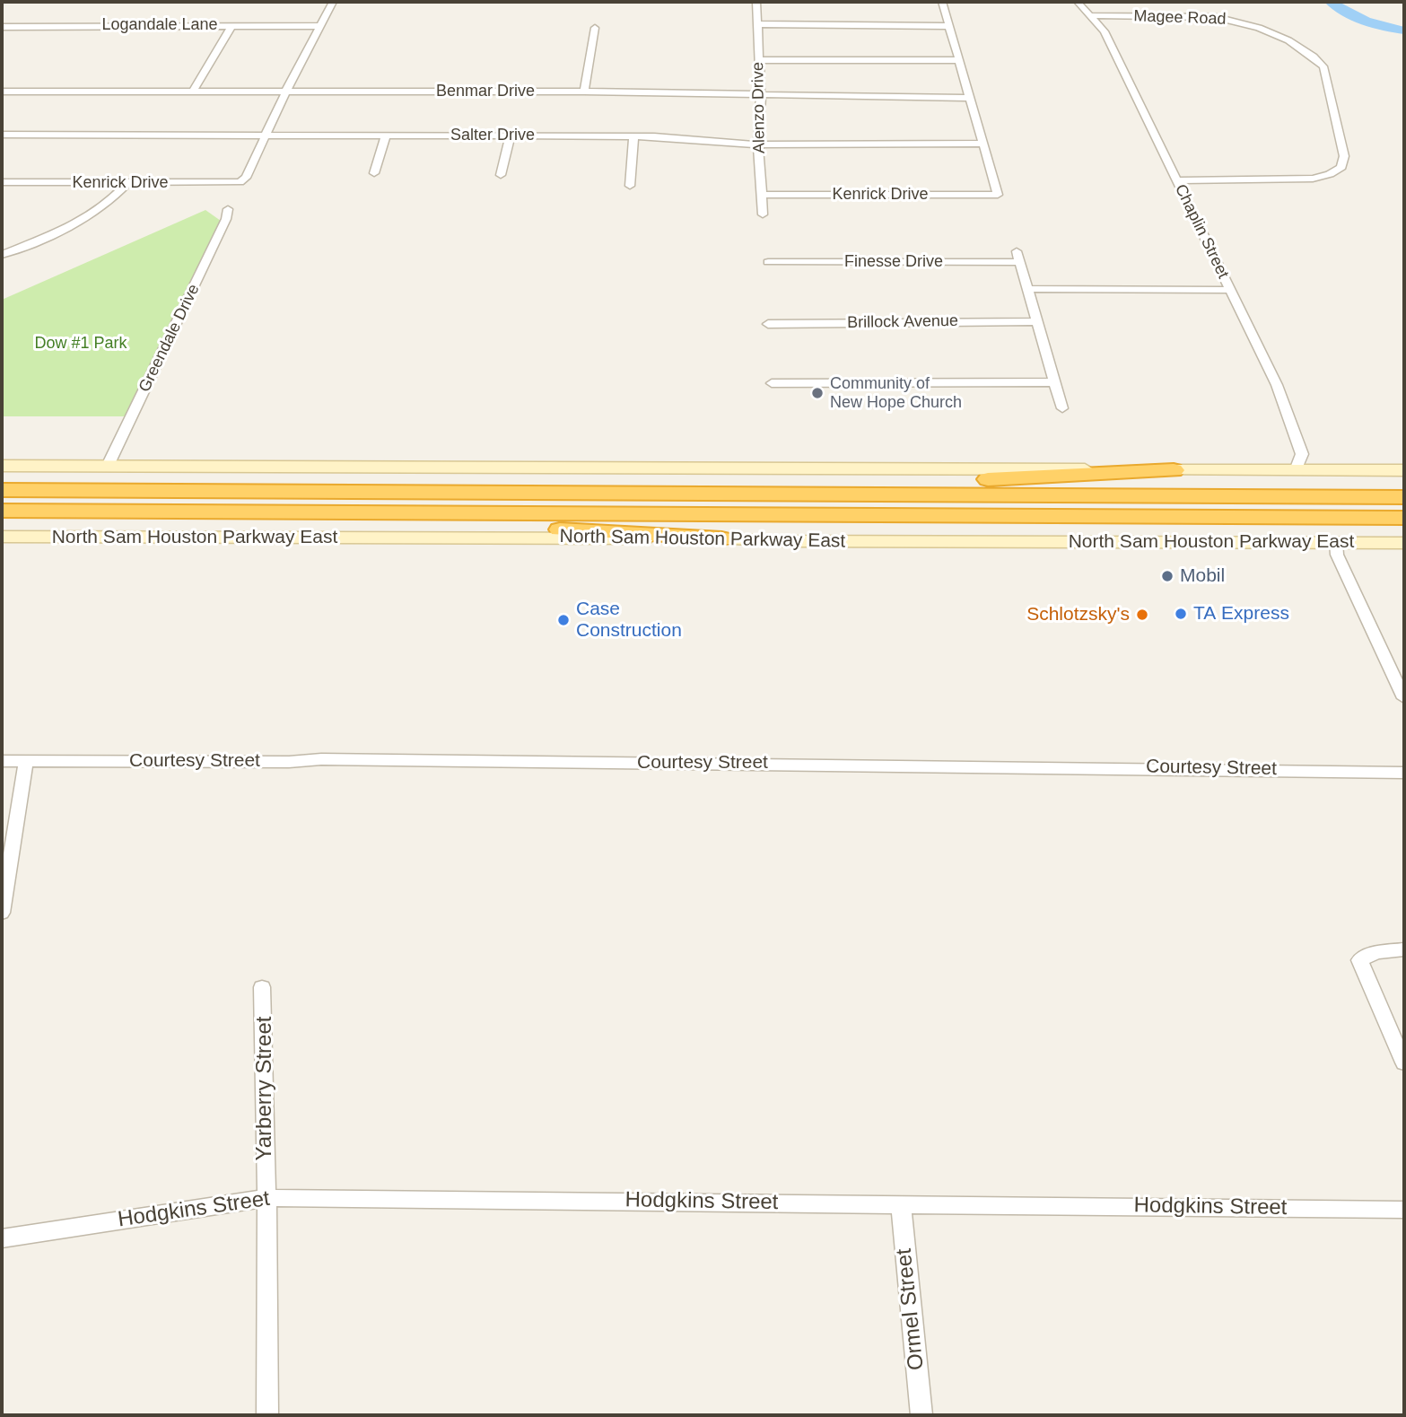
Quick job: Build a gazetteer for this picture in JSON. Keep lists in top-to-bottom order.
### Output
{
  "streets": {
    "highway": ["North Sam Houston Parkway East"],
    "street": [
      "Magee Road",
      "Logandale Lane",
      "Benmar Drive",
      "Alenzo Drive",
      "Salter Drive",
      "Kenrick Drive",
      "Chaplin Street",
      "Finesse Drive",
      "Brillock Avenue",
      "Greendale Drive",
      "Courtesy Street",
      "Yarberry Street",
      "Hodgkins Street",
      "Ormel Street"
    ]
  },
  "crossings": [
    ["Magee Road", "Chaplin Street"],
    ["Benmar Drive", "Alenzo Drive"],
    ["Alenzo Drive", "Salter Drive"],
    ["Alenzo Drive", "Kenrick Drive"],
    ["Salter Drive", "Kenrick Drive"],
    ["Yarberry Street", "Hodgkins Street"],
    ["Hodgkins Street", "Ormel Street"]
  ],
  "parks": ["Dow #1 Park"],
  "places": [
    "Community of New Hope Church",
    "Mobil",
    "TA Express",
    "Schlotzsky's",
    "Case Construction"
  ]
}
